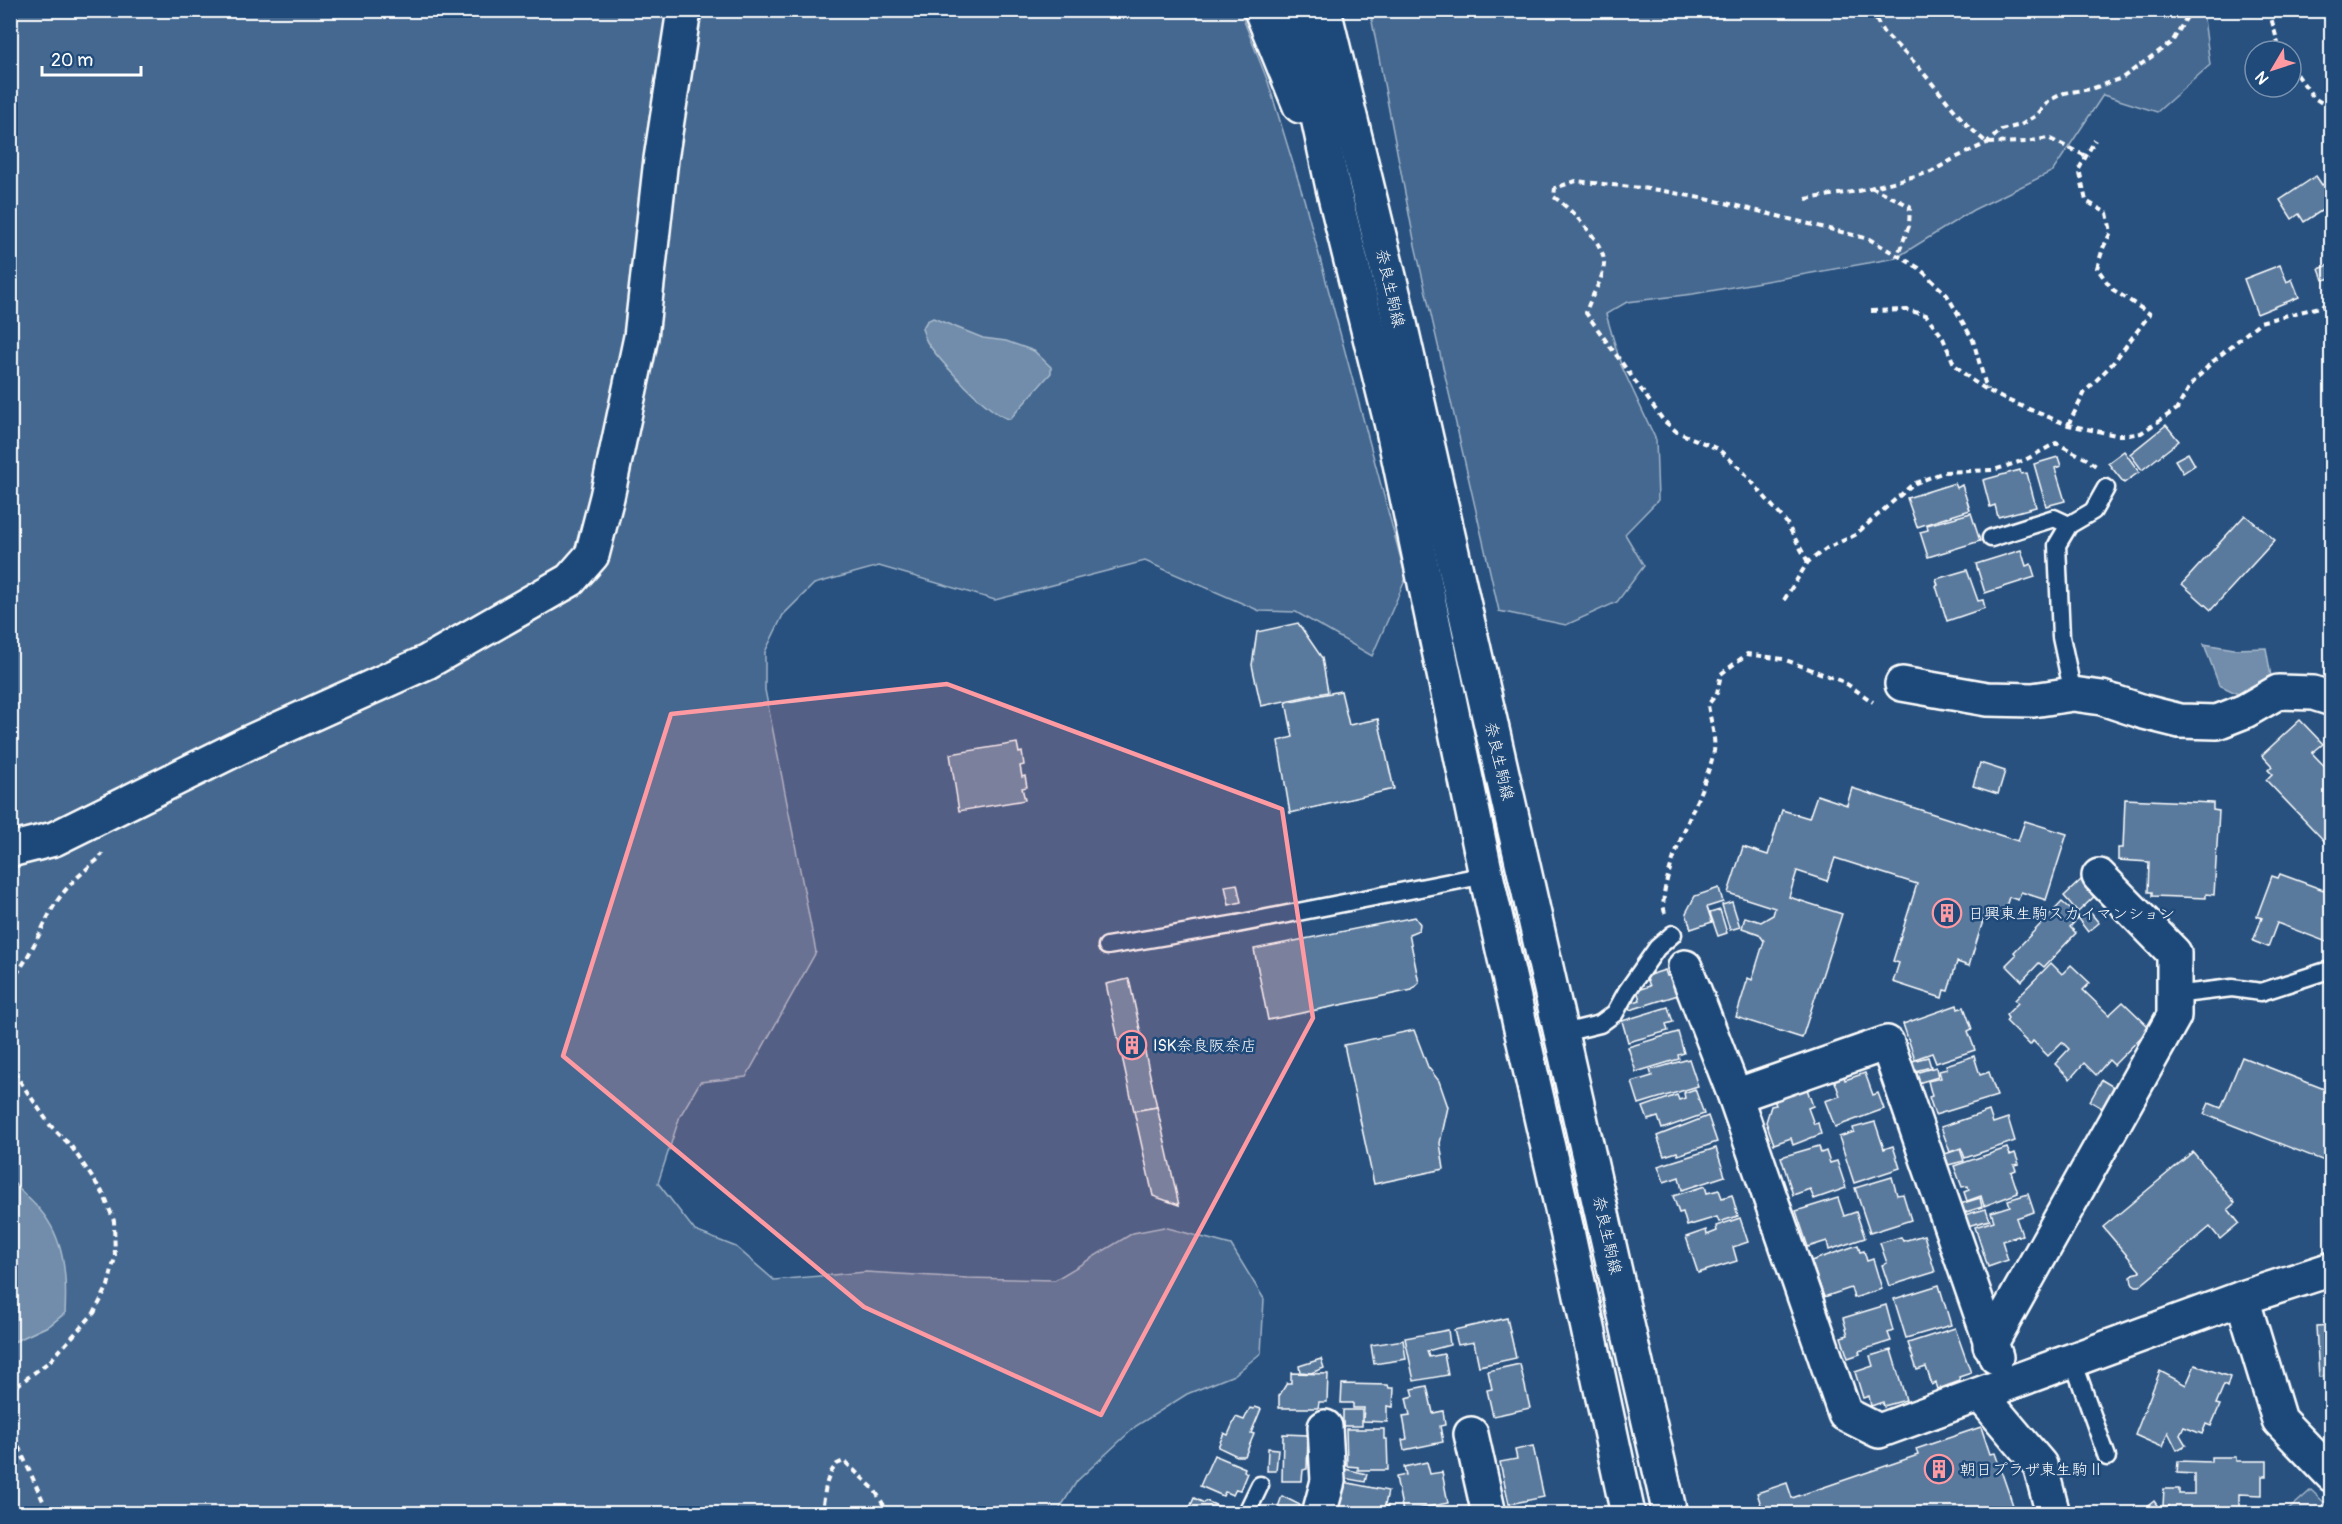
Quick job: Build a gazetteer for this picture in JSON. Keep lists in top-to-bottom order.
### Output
{
  "streets": {
    "street": ["奈良生駒線"]
  },
  "places": {
    "building": ["日興東生駒スカイマンション", "ISK奈良阪奈店", "朝日プラザ東生駒Ⅱ"]
  },
  "scale_bar": "20 m",
  "north": "bottom left"
}
